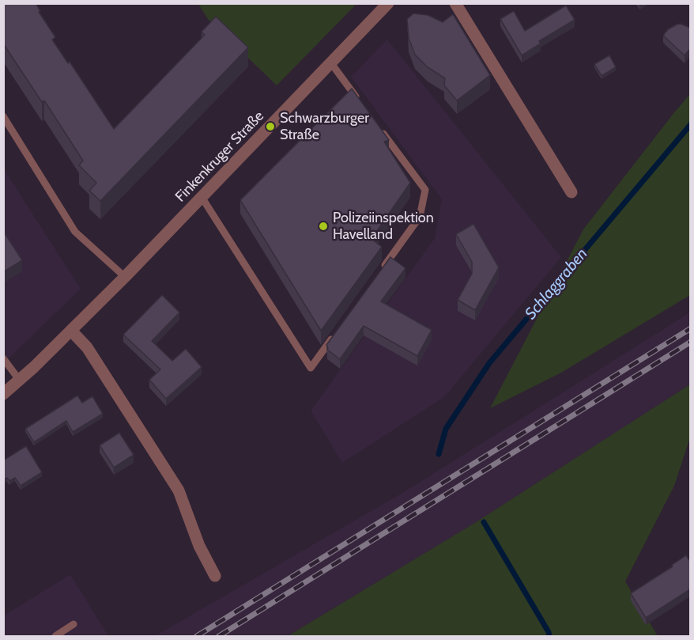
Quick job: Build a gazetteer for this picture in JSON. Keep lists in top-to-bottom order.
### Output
{
  "streets": {
    "street": ["Finkenkruger Straße"]
  },
  "water": ["Schlaggraben"],
  "places": ["Schwarzburger Straße", "Polizeiinspektion Havelland"]
}
